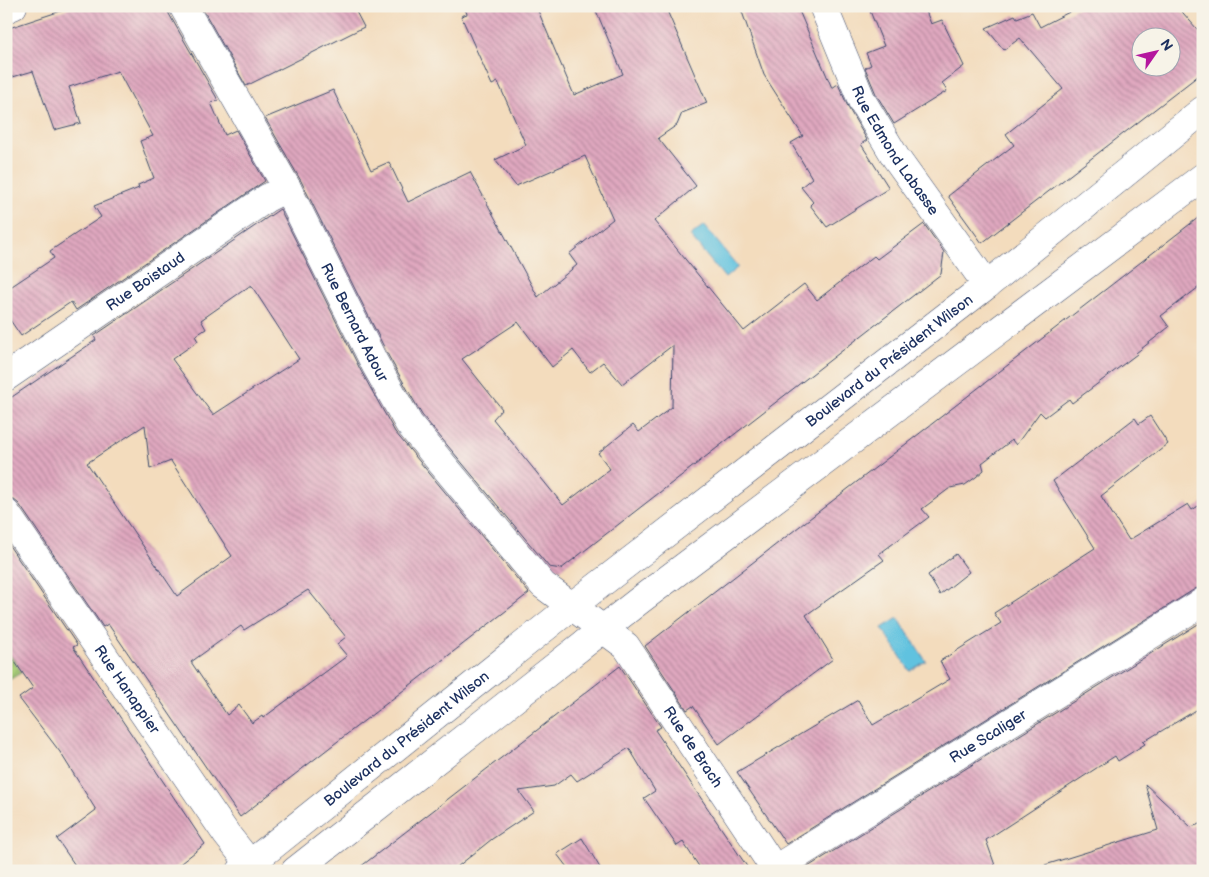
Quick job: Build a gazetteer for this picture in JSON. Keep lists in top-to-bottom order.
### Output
{
  "streets": {
    "street": [
      "Rue Edmond Labasse",
      "Rue Boistaud",
      "Rue Bernard Adour",
      "Boulevard du Président Wilson",
      "Rue Hanappier",
      "Rue Scaliger",
      "Rue de Brach"
    ]
  },
  "crossings": [
    ["Rue Edmond Labasse", "Boulevard du Président Wilson"],
    ["Rue Boistaud", "Rue Bernard Adour"],
    ["Rue Bernard Adour", "Boulevard du Président Wilson"],
    ["Boulevard du Président Wilson", "Rue Hanappier"],
    ["Rue Scaliger", "Rue de Brach"]
  ],
  "north": "top right"
}
